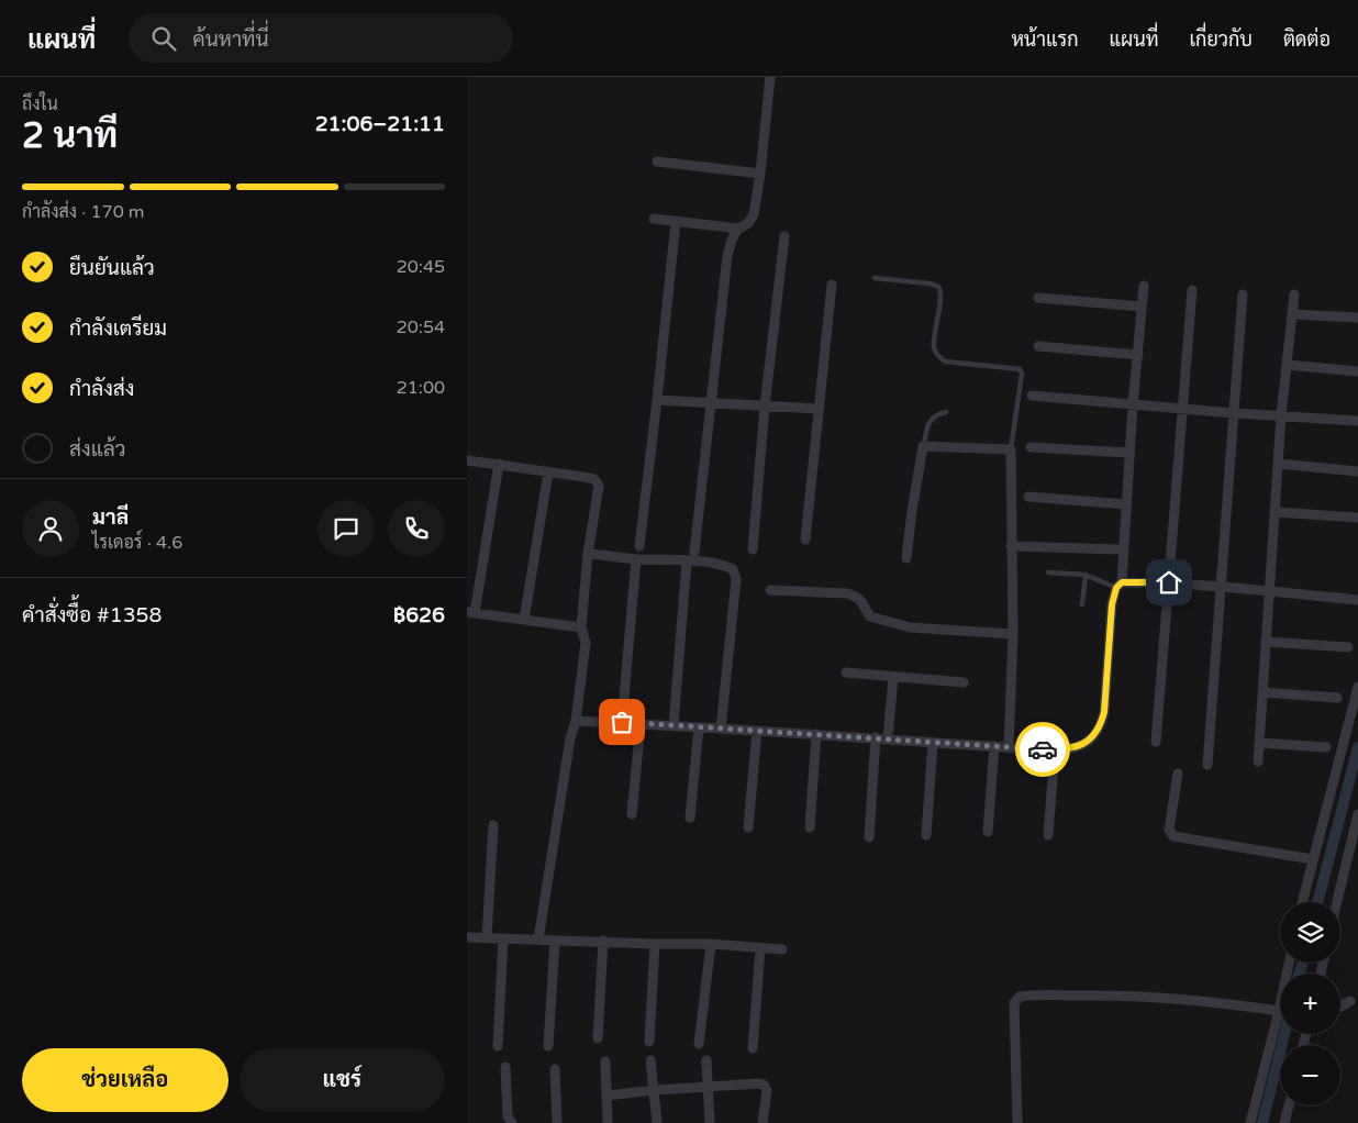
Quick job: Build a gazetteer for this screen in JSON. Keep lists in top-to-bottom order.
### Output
{
  "page": {
    "header": "แผนที่",
    "search": "ค้นหาที่นี่",
    "nav": [
      "หน้าแรก",
      "แผนที่",
      "เกี่ยวกับ",
      "ติดต่อ"
    ],
    "heading": ["2 นาที", "ถึงใน", "21:06–21:11"],
    "panel": [
      "มาลี",
      "ไรเดอร์ · 4.6",
      "คำสั่งซื้อ #1358",
      "฿626"
    ],
    "bar": "กำลังส่ง · 170 m",
    "list": [
      ["ยืนยันแล้ว", "20:45"],
      ["กำลังเตรียม", "20:54"],
      ["กำลังส่ง", "21:00"],
      "ส่งแล้ว"
    ],
    "map_buttons": ["+", "−"],
    "buttons": ["ช่วยเหลือ", "แชร์"]
  }
}
